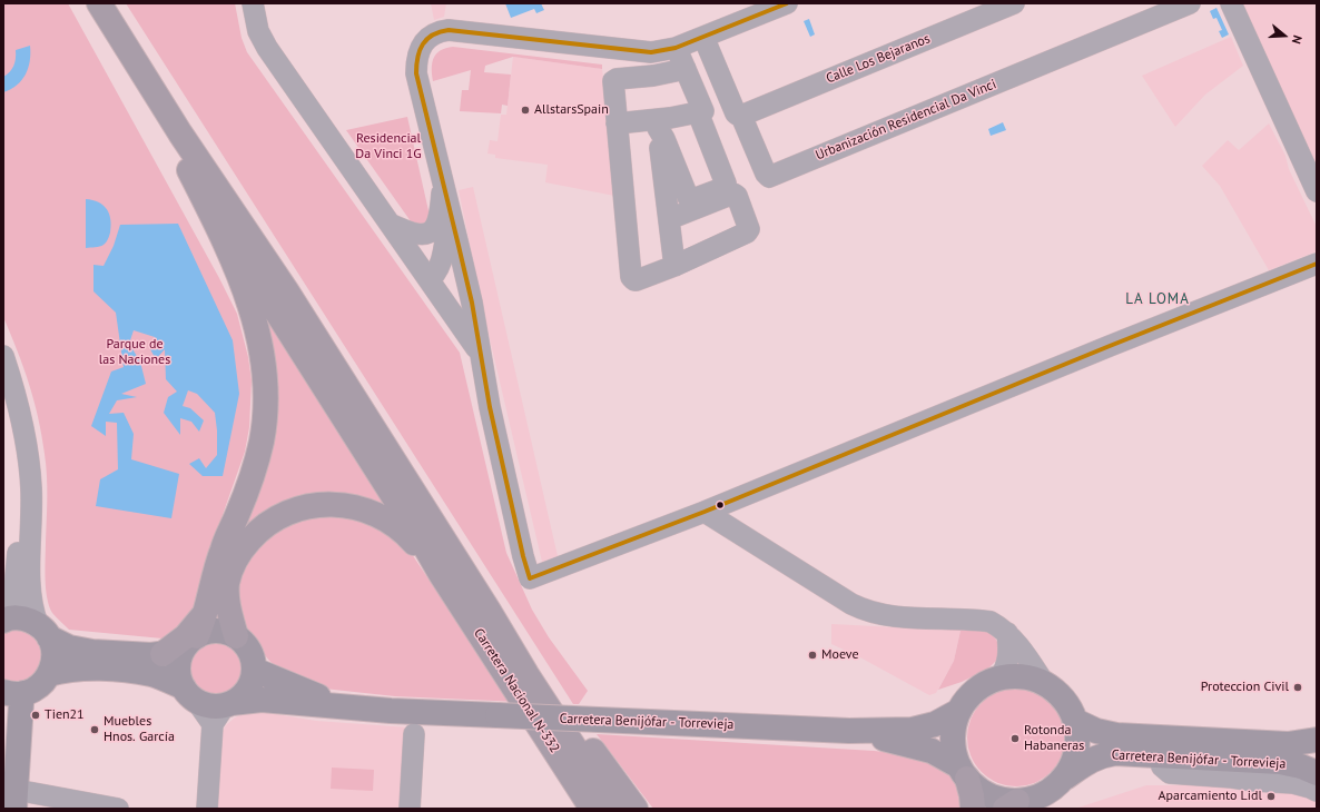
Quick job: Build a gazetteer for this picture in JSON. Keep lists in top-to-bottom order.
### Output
{
  "streets": {
    "highway": ["Carretera Nacional N-332"],
    "main road": ["Carretera Benijófar - Torrevieja"],
    "street": ["Calle Los Bejaranos", "Urbanización Residencial Da Vinci"]
  },
  "crossings": [
    ["Calle Los Bejaranos", "Urbanización Residencial Da Vinci"]
  ],
  "districts": ["LA LOMA"],
  "parks": ["Residencial Da Vinci 1G", "Parque de las Naciones"],
  "places": [
    "AllstarsSpain",
    "Moeve",
    "Proteccion Civil",
    "Tien21",
    "Muebles Hnos. García",
    "Rotonda Habaneras",
    "Aparcamiento Lidl"
  ],
  "north": "right"
}
